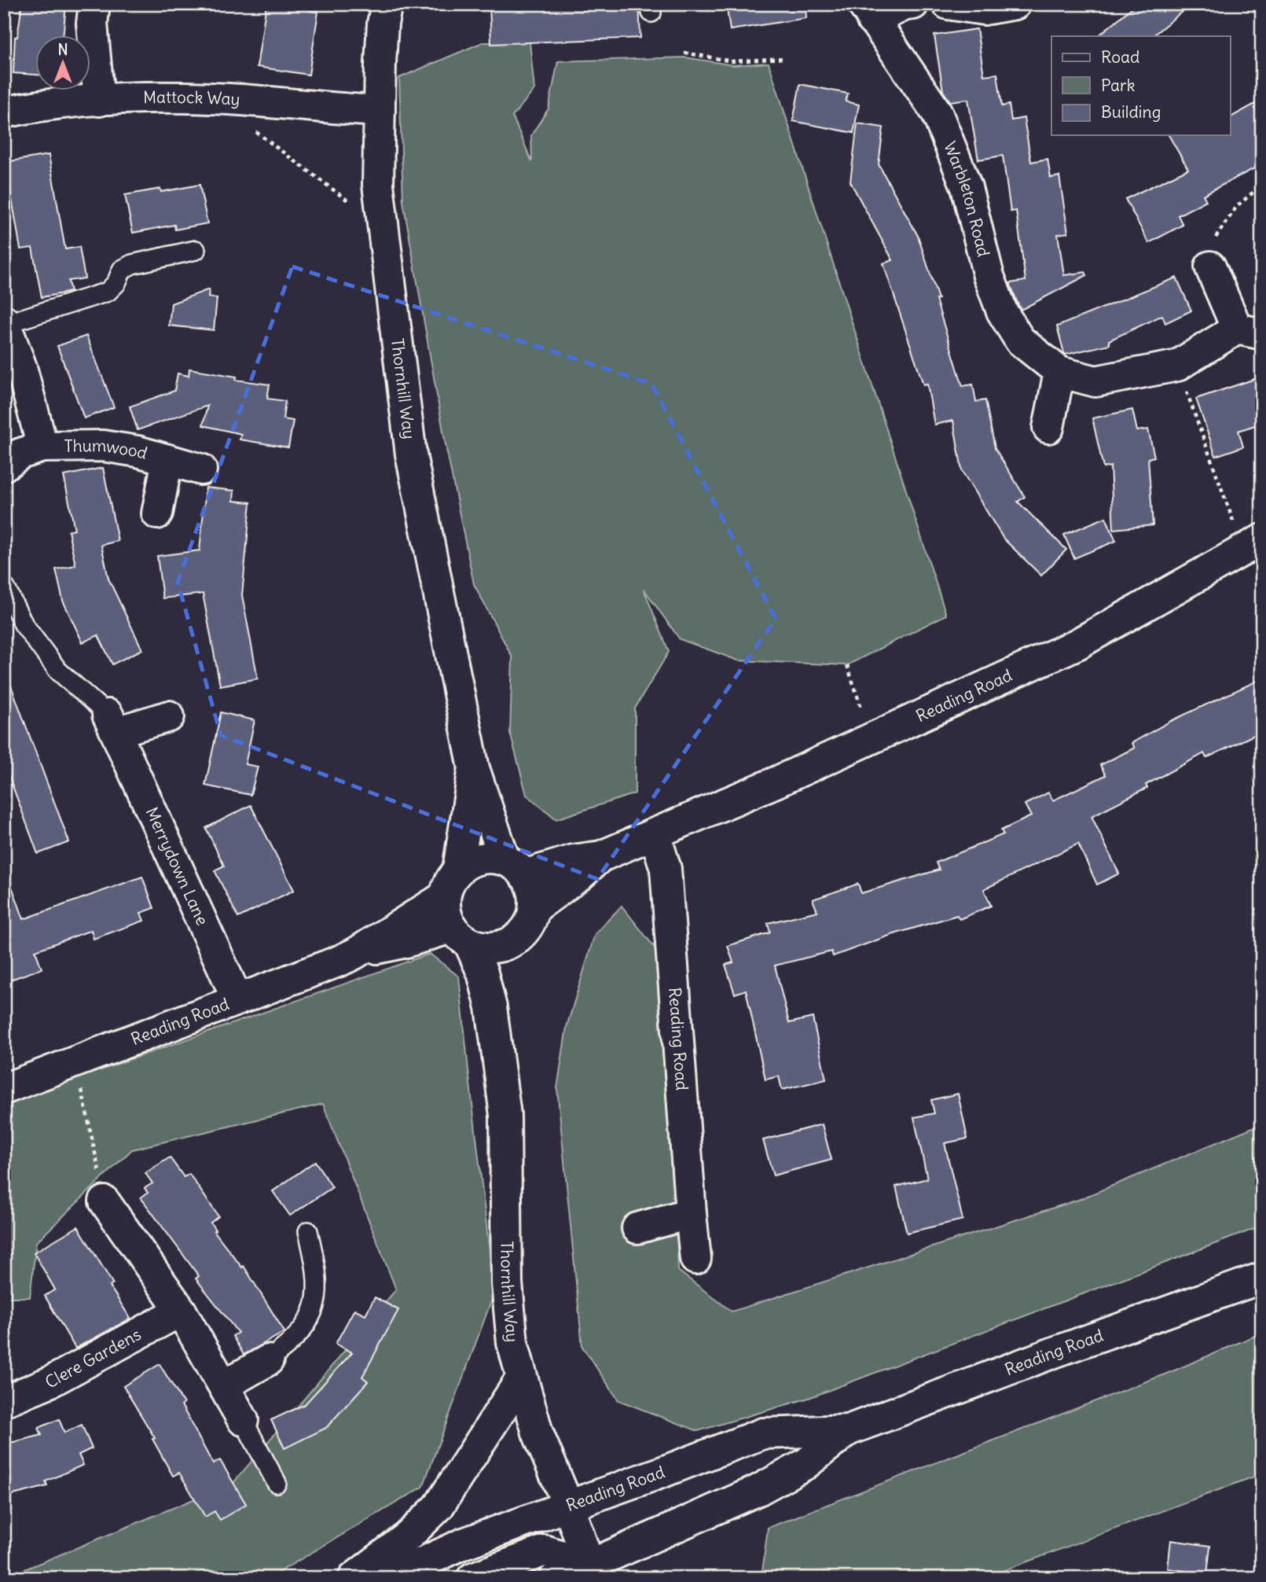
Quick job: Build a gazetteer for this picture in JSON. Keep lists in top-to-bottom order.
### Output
{
  "streets": {
    "main road": [
      "Mattock Way",
      "Warbleton Road",
      "Thornhill Way",
      "Thumwood",
      "Reading Road",
      "Merrydown Lane",
      "Clere Gardens"
    ]
  },
  "crossings": [
    ["Mattock Way", "Thornhill Way"],
    ["Thornhill Way", "Reading Road"],
    ["Reading Road", "Merrydown Lane"]
  ],
  "legend": ["Road", "Park", "Building"],
  "north": "top"
}
